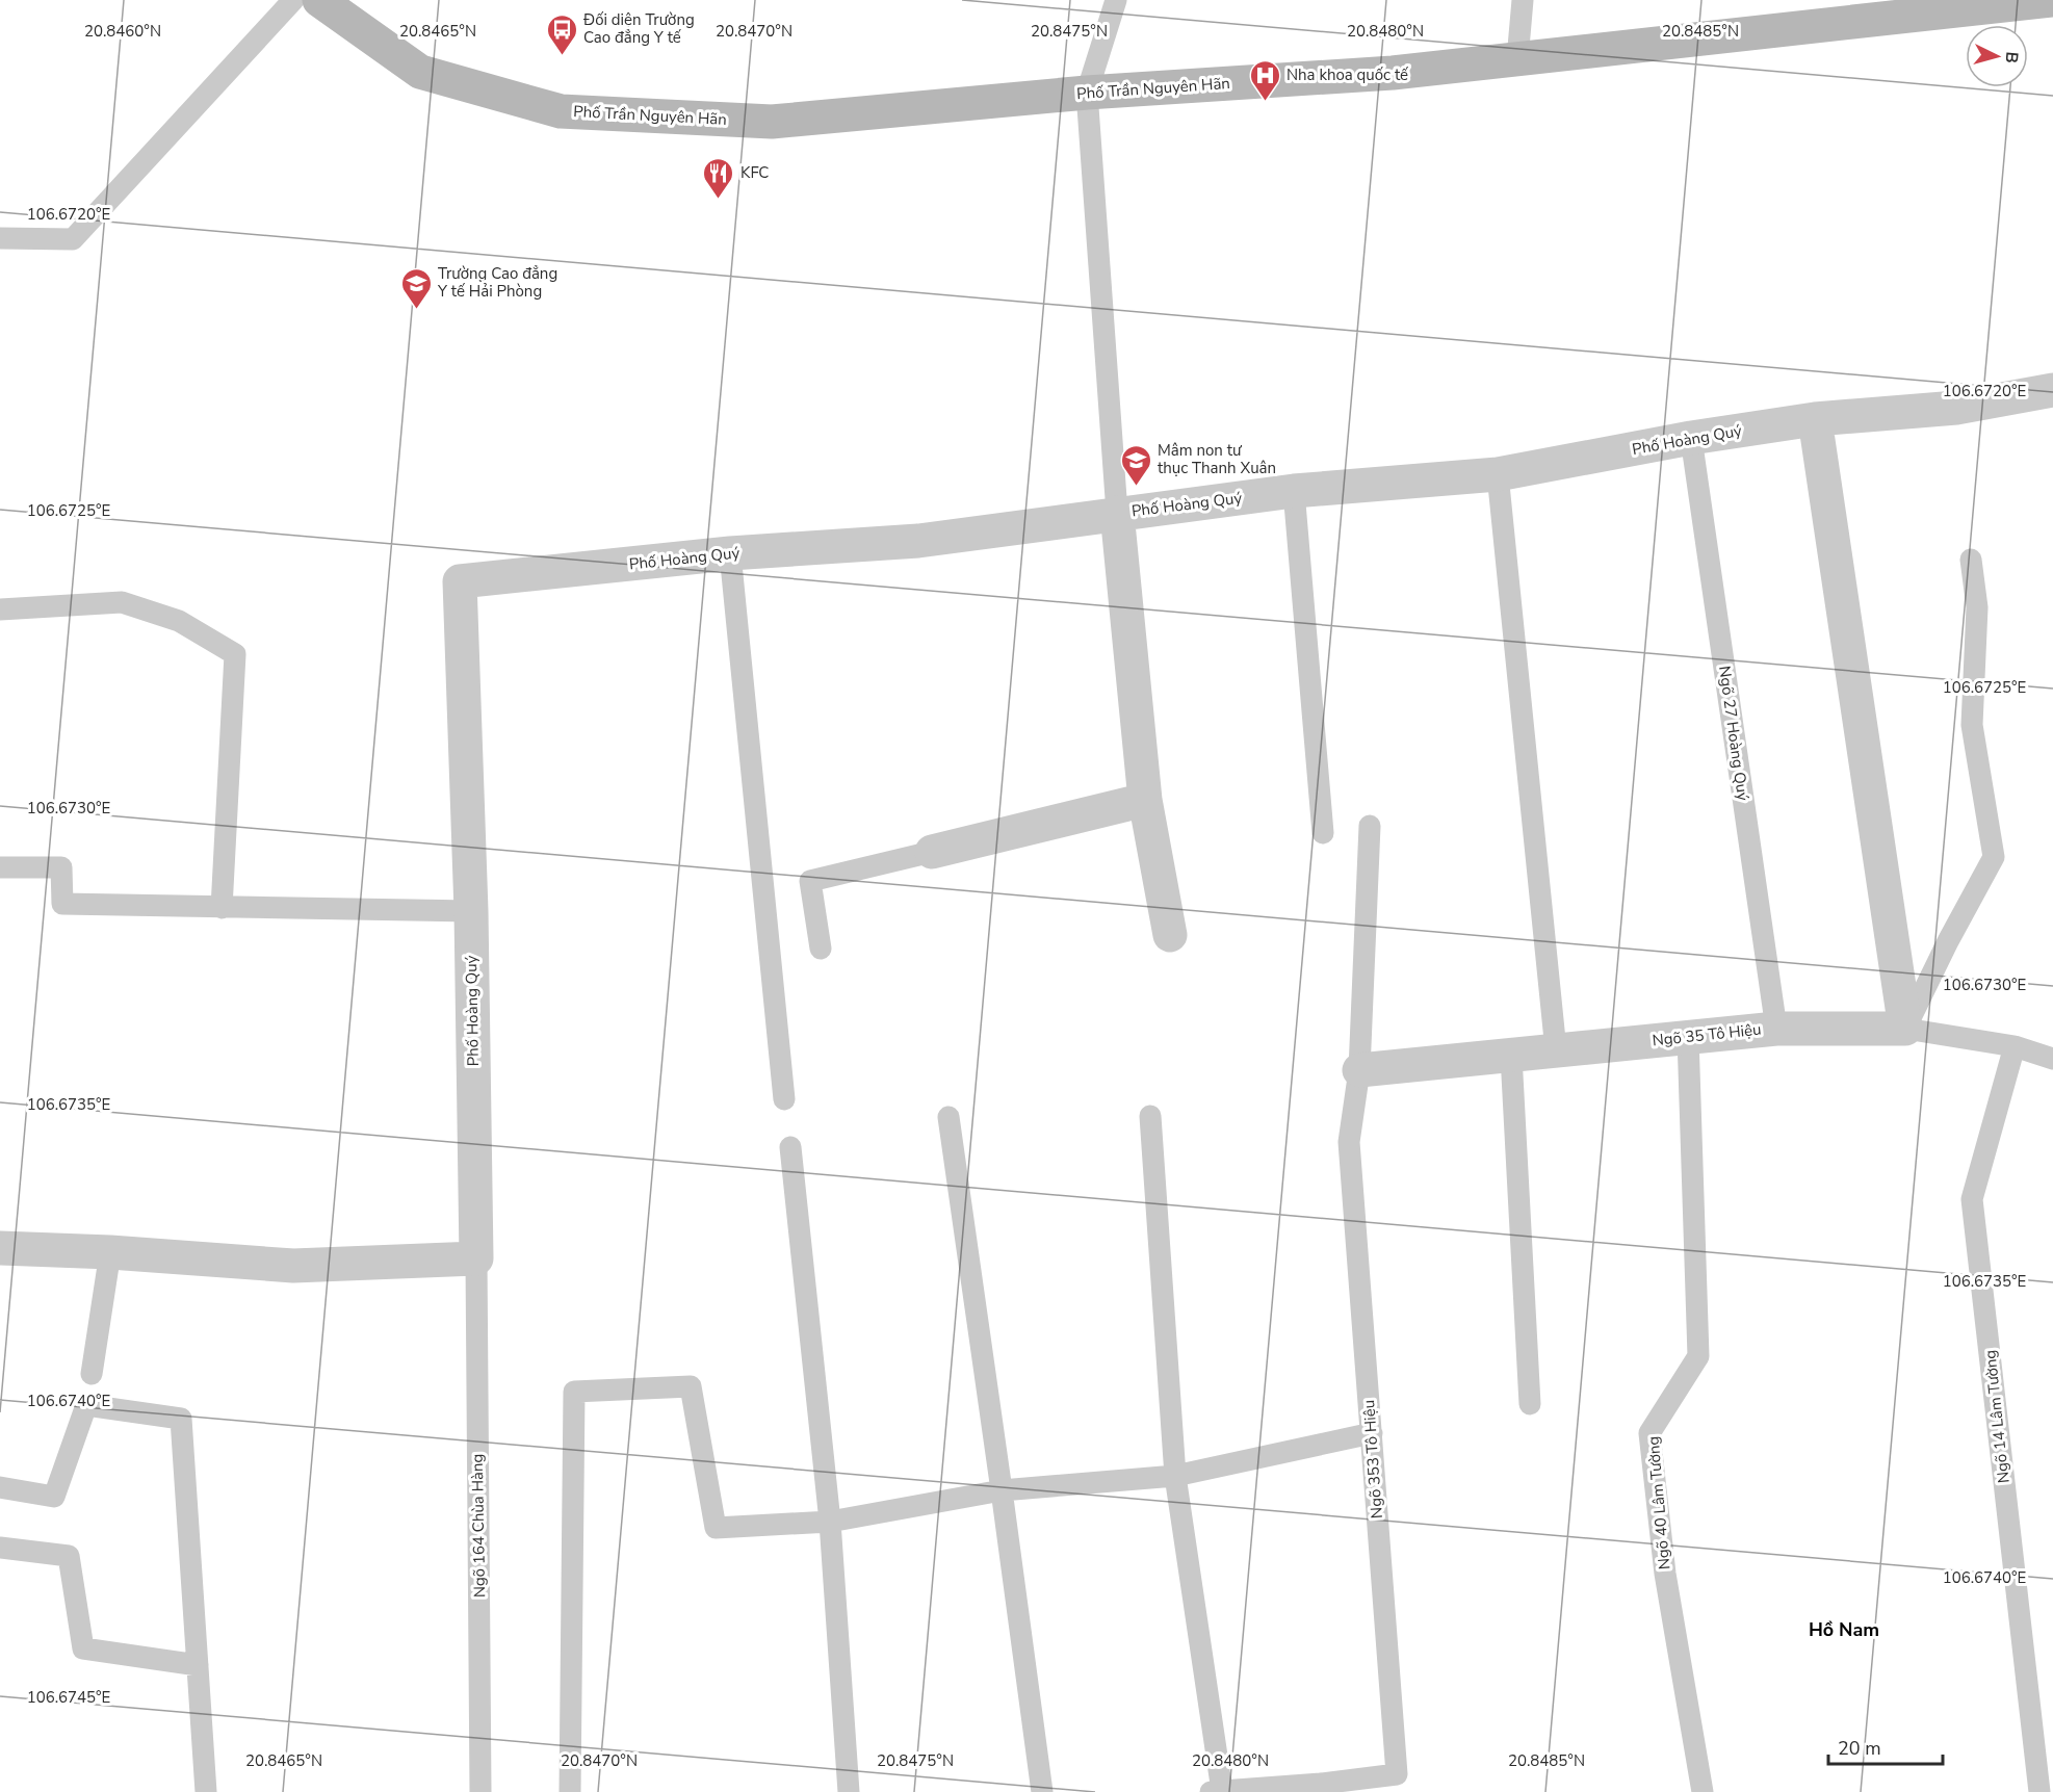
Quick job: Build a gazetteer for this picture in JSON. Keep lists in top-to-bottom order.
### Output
{
  "streets": {
    "main road": ["Phố Trần Nguyên Hãn"],
    "street": ["Phố Hoàng Quý", "Ngõ 35 Tô Hiệu"],
    "lane": [
      "Ngõ 27 Hoàng Quý",
      "Ngõ 14 Lâm Tường",
      "Ngõ 353 Tô Hiệu",
      "Ngõ 40 Lâm Tường",
      "Ngõ 164 Chùa Hàng"
    ]
  },
  "crossings": [
    ["Phố Hoàng Quý", "Ngõ 27 Hoàng Quý"],
    ["Phố Hoàng Quý", "Ngõ 164 Chùa Hàng"],
    ["Ngõ 27 Hoàng Quý", "Ngõ 35 Tô Hiệu"],
    ["Ngõ 35 Tô Hiệu", "Ngõ 14 Lâm Tường"],
    ["Ngõ 35 Tô Hiệu", "Ngõ 353 Tô Hiệu"],
    ["Ngõ 35 Tô Hiệu", "Ngõ 40 Lâm Tường"]
  ],
  "districts": ["Hồ Nam"],
  "places": {
    "bus stop": ["Đối diện Trường Cao đẳng Y tế"],
    "hospital": ["Nha khoa quốc tế"],
    "restaurant": ["KFC"],
    "school or university": ["Trường Cao đẳng Y tế Hải Phòng", "Mâm non tư thục Thanh Xuân"]
  },
  "scale_bar": "20 m",
  "north": "right",
  "coordinates": [
    "20.8460°N",
    "20.8465°N",
    "20.8470°N",
    "20.8475°N",
    "20.8480°N",
    "20.8485°N",
    "106.6720°E",
    "106.6725°E",
    "106.6730°E",
    "106.6735°E",
    "106.6740°E",
    "106.6745°E"
  ]
}
